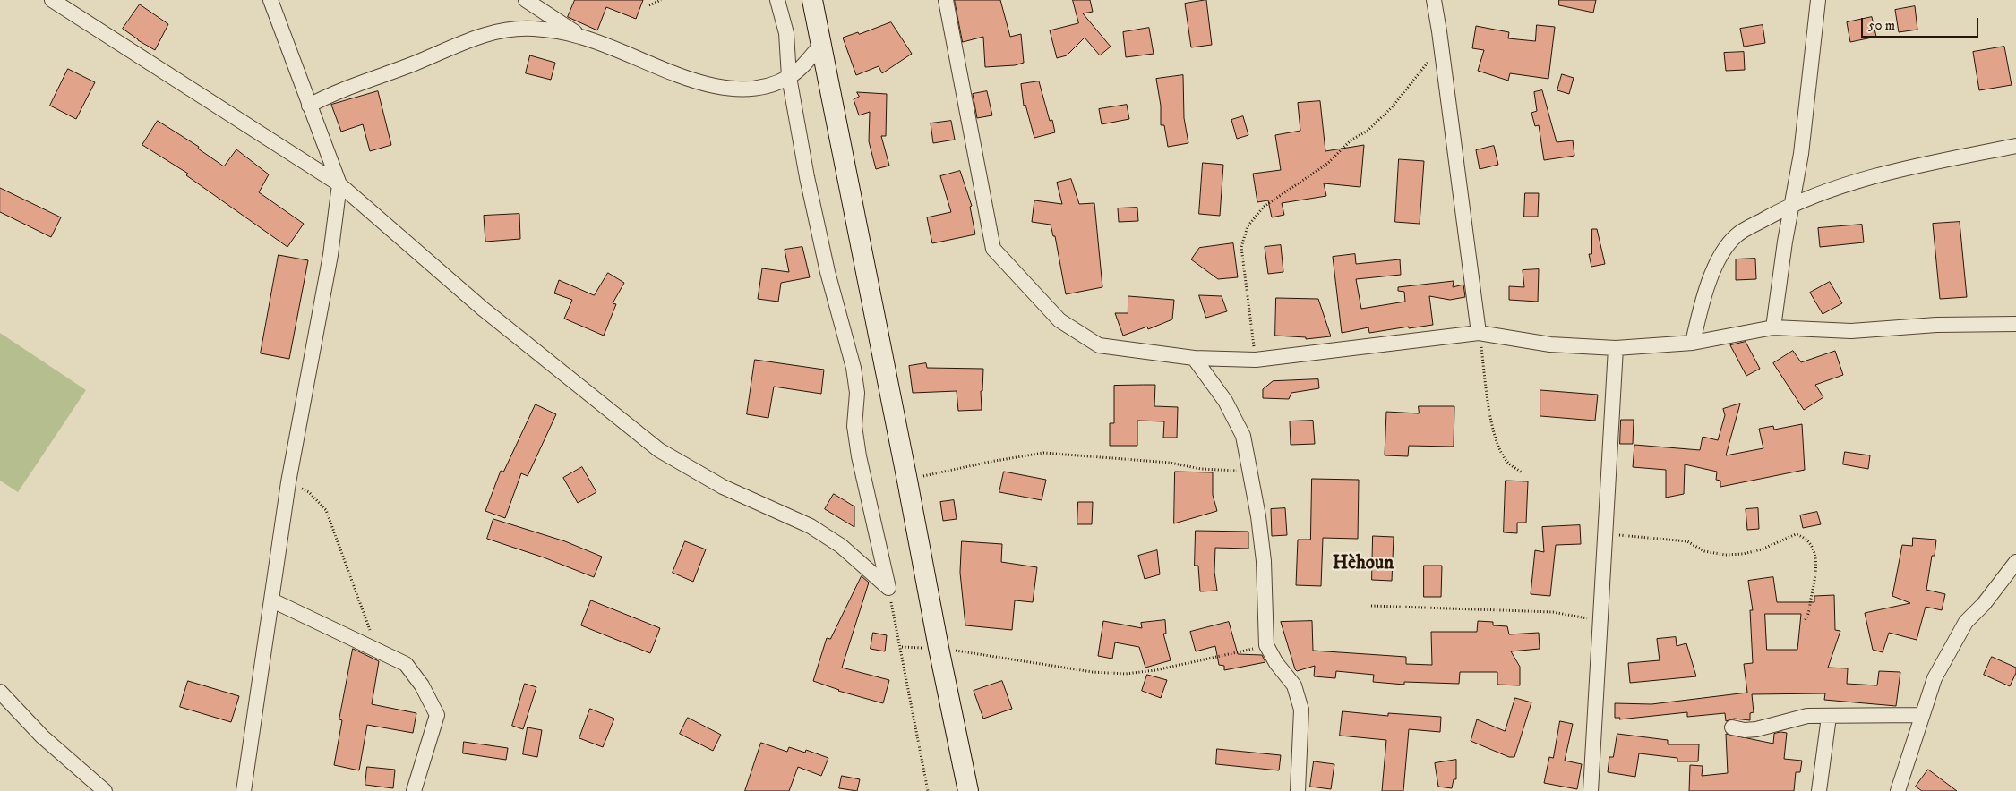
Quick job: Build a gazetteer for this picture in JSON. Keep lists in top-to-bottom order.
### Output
{
  "districts": ["Hèhoun"],
  "scale_bar": "50 m"
}
